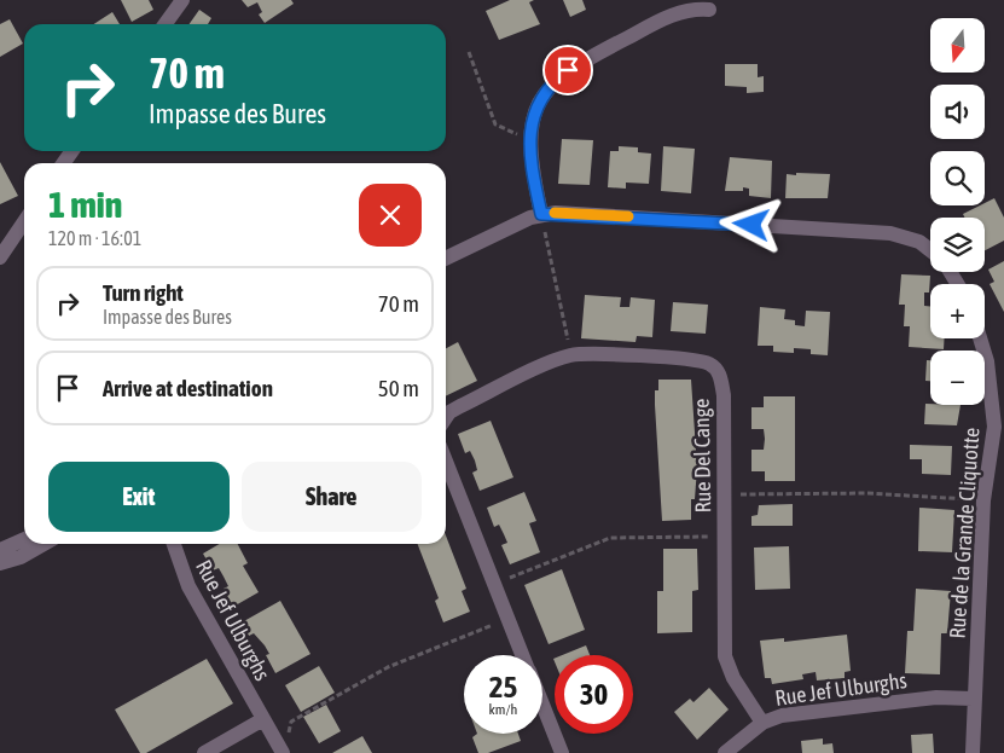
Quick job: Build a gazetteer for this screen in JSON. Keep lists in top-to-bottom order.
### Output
{
  "streets": {
    "street": ["Rue Del Cange", "Rue de la Grande Cliquotte", "Rue Jef Ulburghs"]
  },
  "crossings": [
    ["Rue Del Cange", "Rue Jef Ulburghs"],
    ["Rue de la Grande Cliquotte", "Rue Jef Ulburghs"]
  ],
  "north": "bottom",
  "page": {
    "map_buttons": ["+", "−"],
    "turn": ["70 m", "Impasse des Bures"],
    "heading": ["1 min", "120 m · 16:01"],
    "list": [
      {
        "name": "Turn right",
        "note": "Impasse des Bures",
        "value": "70 m"
      },
      {
        "name": "Arrive at destination",
        "value": "50 m"
      }
    ],
    "buttons": ["Exit", "Share"],
    "speed": "25 km/h",
    "limit": "30"
  }
}
